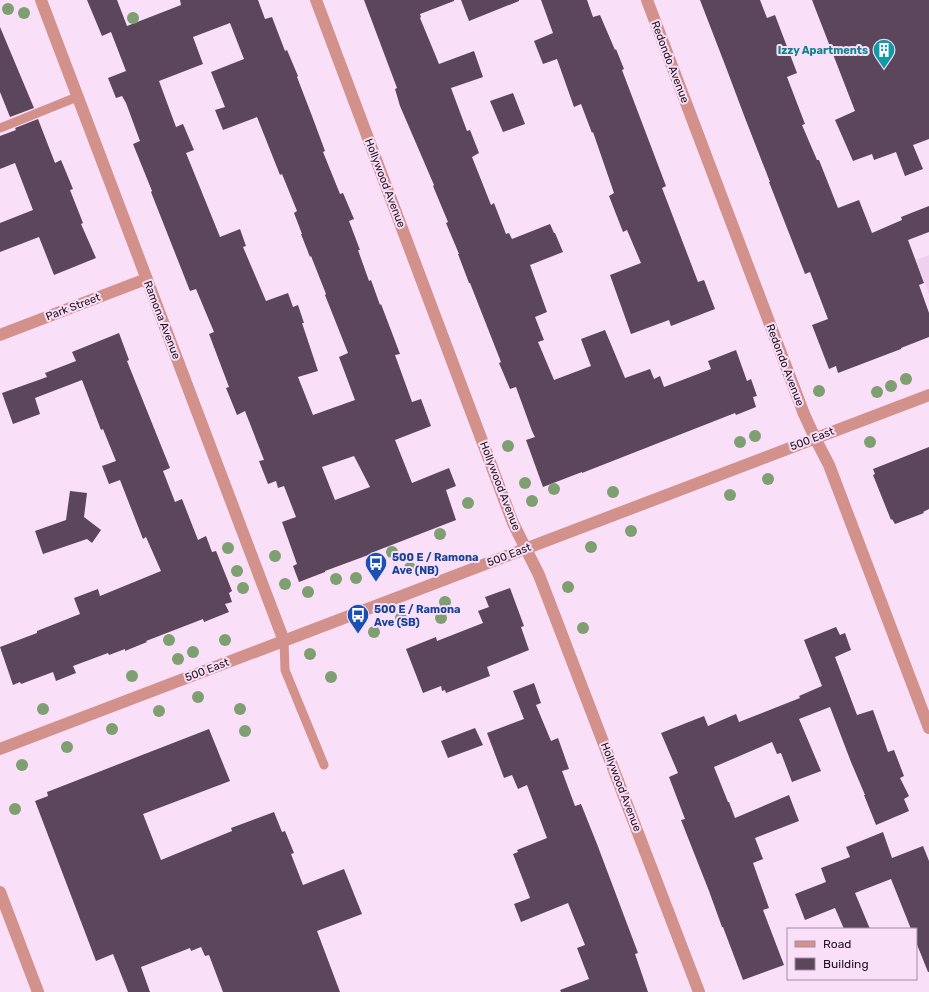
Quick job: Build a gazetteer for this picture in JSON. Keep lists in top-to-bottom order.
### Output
{
  "streets": {
    "street": [
      "Redondo Avenue",
      "Hollywood Avenue",
      "Park Street",
      "Ramona Avenue",
      "500 East"
    ]
  },
  "crossings": [
    ["Redondo Avenue", "500 East"],
    ["Hollywood Avenue", "500 East"],
    ["Park Street", "Ramona Avenue"],
    ["Ramona Avenue", "500 East"]
  ],
  "places": {
    "building": ["Izzy Apartments"],
    "bus stop": ["500 E / Ramona Ave (NB)", "500 E / Ramona Ave (SB)"]
  },
  "legend": ["Road", "Building"]
}
